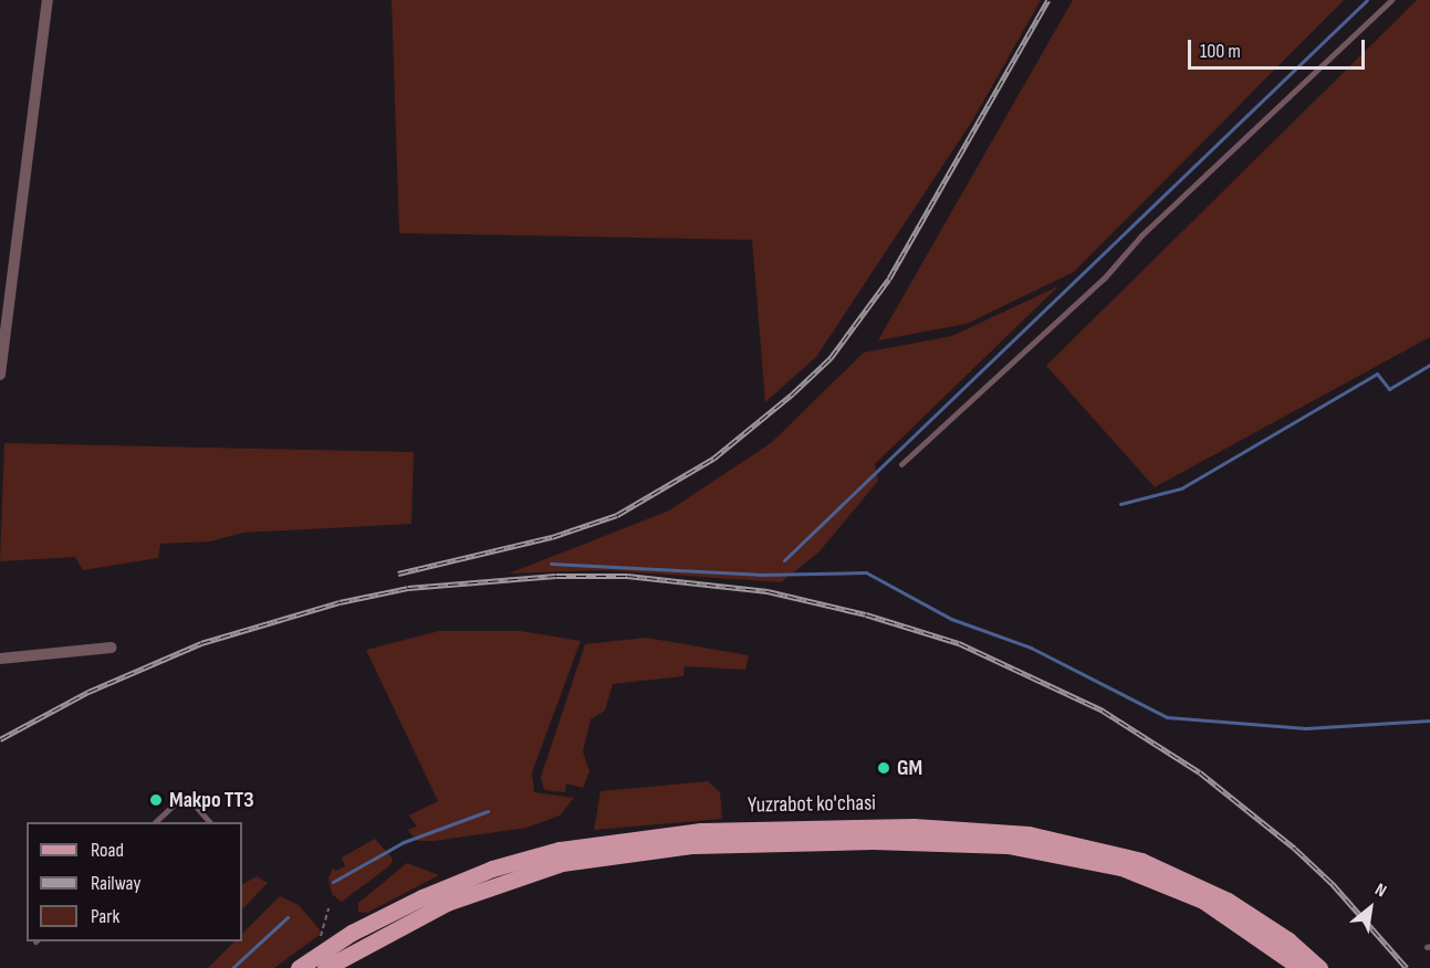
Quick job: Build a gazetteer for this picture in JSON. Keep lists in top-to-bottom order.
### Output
{
  "streets": {
    "main road": ["Yuzrabot ko'chasi"]
  },
  "places": ["GM", "Макро ТТЗ"],
  "legend": ["Road", "Railway", "Park"],
  "scale_bar": "100 m",
  "north": "top right"
}
